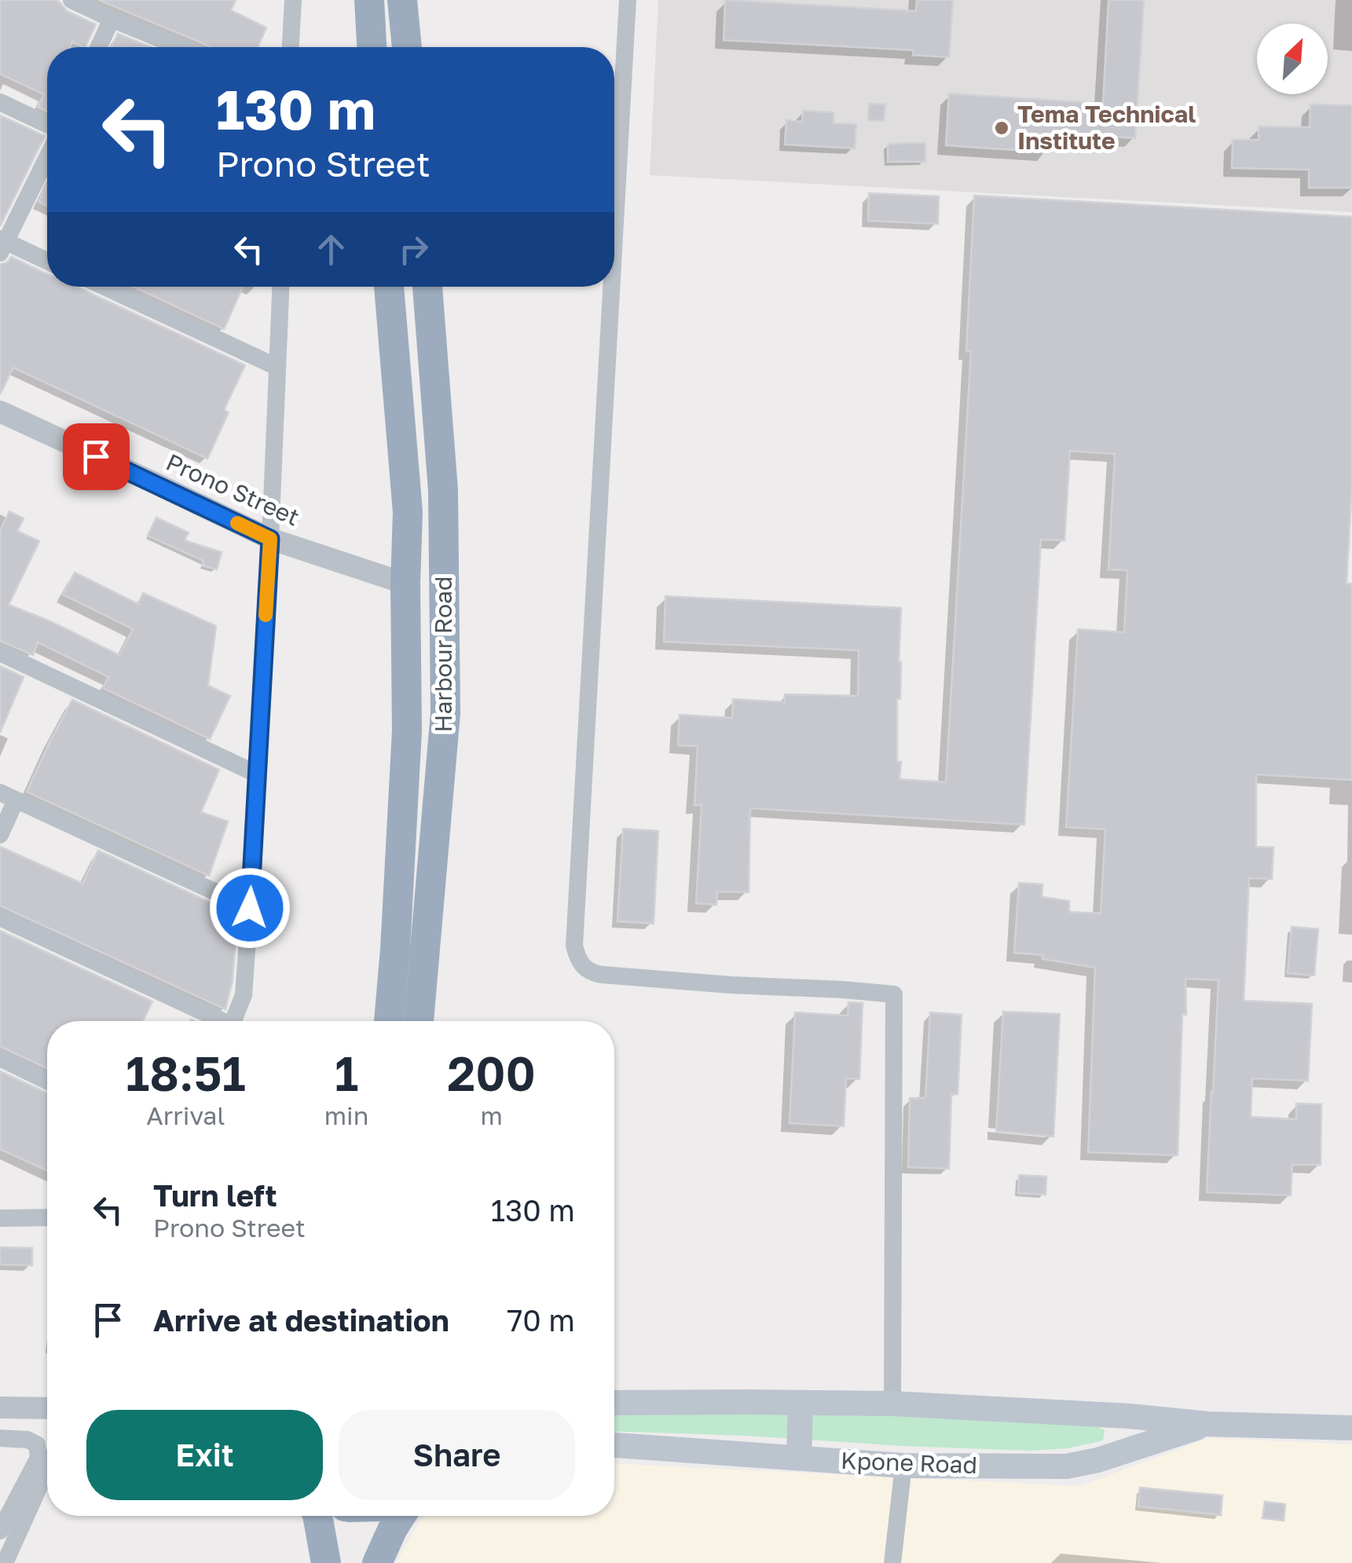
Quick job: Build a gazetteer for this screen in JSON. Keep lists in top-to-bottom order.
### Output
{
  "streets": {
    "highway": ["Harbour Road"],
    "main road": ["Kpone Road"],
    "street": ["Prono Street"]
  },
  "crossings": [
    ["Prono Street", "Harbour Road"]
  ],
  "places": ["Tema Technical Institute"],
  "north": "top right",
  "page": {
    "turn": ["130 m", "Prono Street"],
    "eta": [
      "18:51",
      "Arrival",
      "1",
      "min",
      "200",
      "m"
    ],
    "list": [
      {
        "name": "Turn left",
        "note": "Prono Street",
        "value": "130 m"
      },
      {
        "name": "Arrive at destination",
        "value": "70 m"
      }
    ],
    "buttons": ["Exit", "Share"]
  }
}
